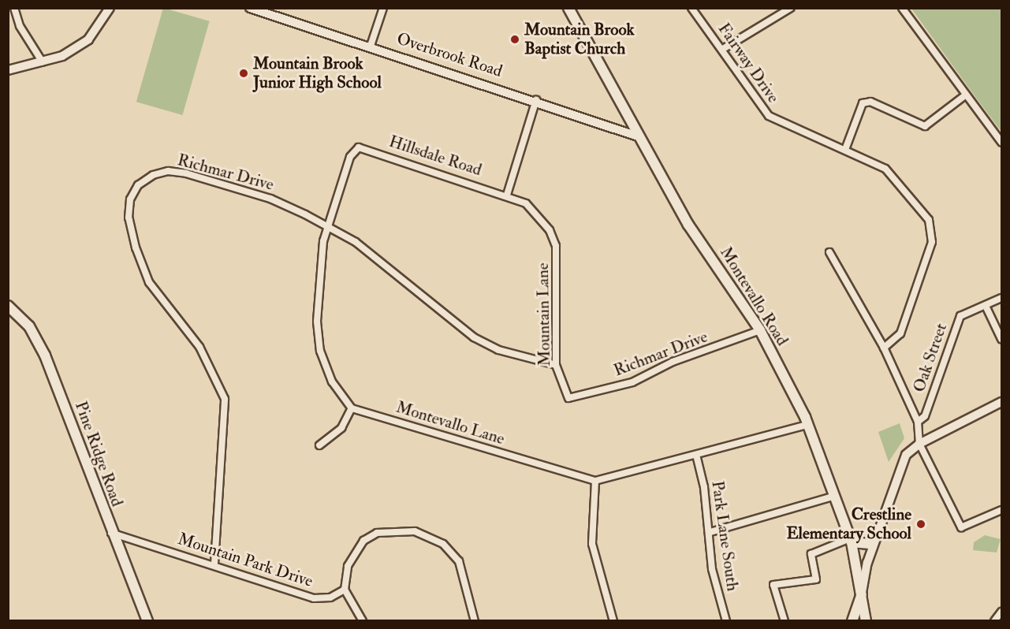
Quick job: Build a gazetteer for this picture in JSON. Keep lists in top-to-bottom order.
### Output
{
  "streets": {
    "main road": ["Montevallo Road", "Pine Ridge Road"],
    "street": [
      "Overbrook Road",
      "Fairway Drive",
      "Hillsdale Road",
      "Richmar Drive",
      "Mountain Lane",
      "Oak Street",
      "Montevallo Lane",
      "Park Lane South",
      "Mountain Park Drive"
    ]
  },
  "crossings": [
    ["Overbrook Road", "Montevallo Road"],
    ["Hillsdale Road", "Richmar Drive"],
    ["Hillsdale Road", "Mountain Lane"],
    ["Richmar Drive", "Montevallo Road"],
    ["Richmar Drive", "Mountain Lane"],
    ["Richmar Drive", "Mountain Park Drive"],
    ["Pine Ridge Road", "Mountain Park Drive"]
  ],
  "places": ["Mountain Brook Baptist Church", "Mountain Brook Junior High School", "Crestline Elementary School"]
}
